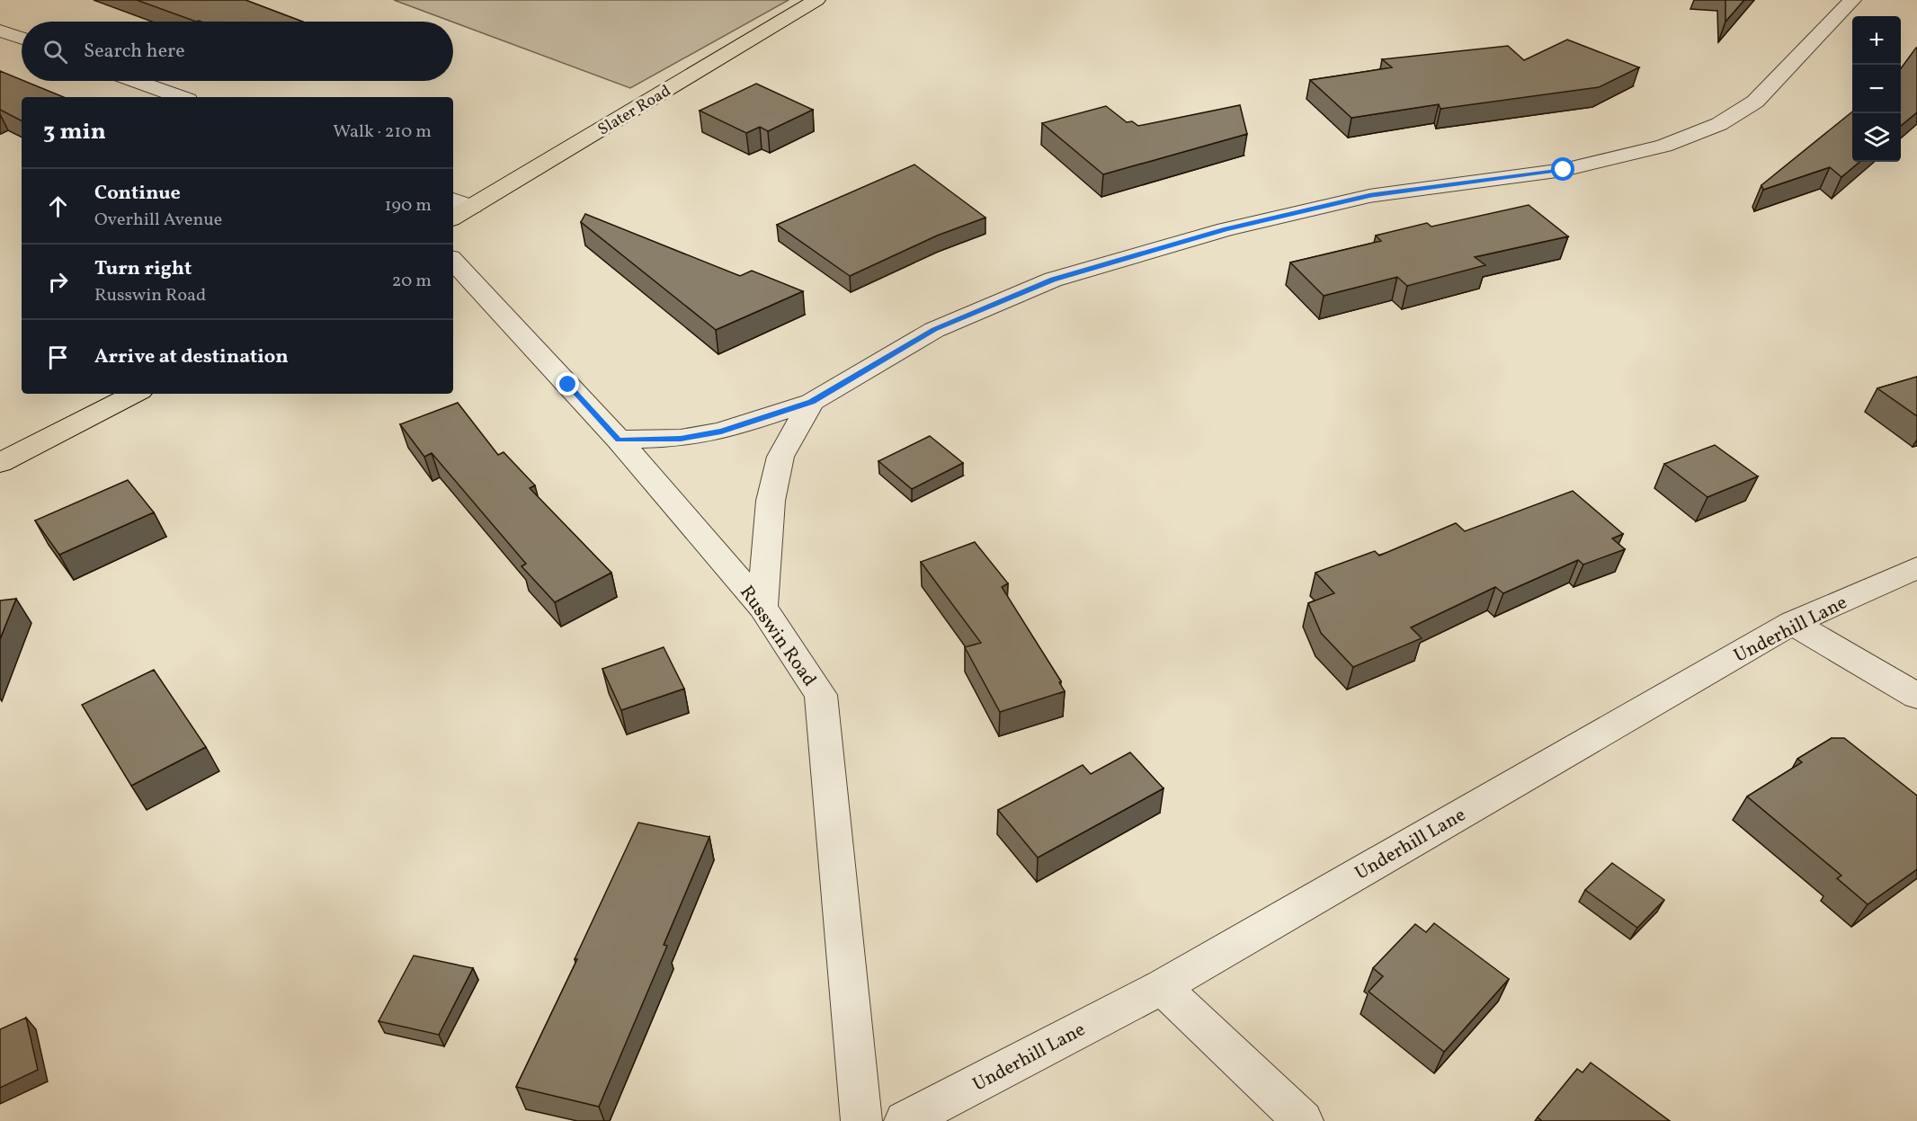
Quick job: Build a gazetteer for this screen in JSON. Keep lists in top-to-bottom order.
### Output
{
  "streets": {
    "main road": ["Slater Road"],
    "street": ["Underhill Lane", "Russwin Road"]
  },
  "page": {
    "map_buttons": ["+", "−"],
    "search": "Search here",
    "heading": ["3 min", "Walk · 210 m"],
    "list": [
      ["Continue", "Overhill Avenue", "190 m"],
      ["Turn right", "Russwin Road", "20 m"],
      "Arrive at destination"
    ]
  }
}
